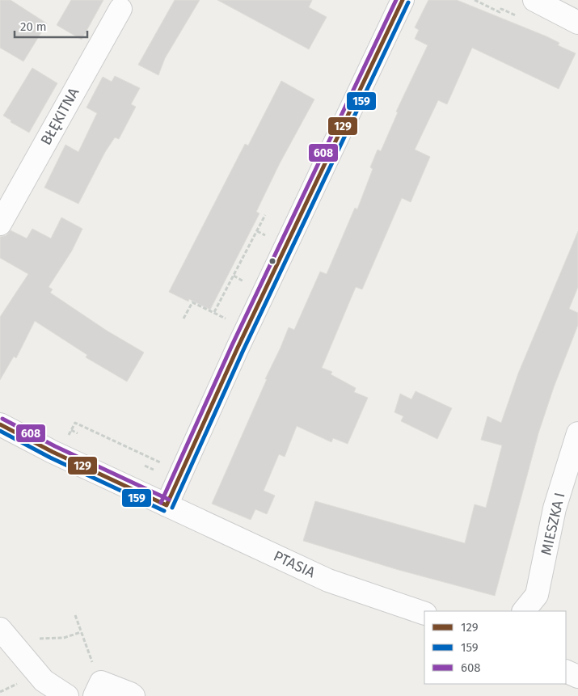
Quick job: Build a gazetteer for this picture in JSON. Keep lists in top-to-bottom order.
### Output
{
  "streets": {
    "street": ["BŁĘKITNA", "MIESZKA I", "PTASIA"]
  },
  "lines": ["transit line 129", "transit line 608", "transit line 159"],
  "legend": ["129", "159", "608"],
  "scale_bar": "20 m"
}
